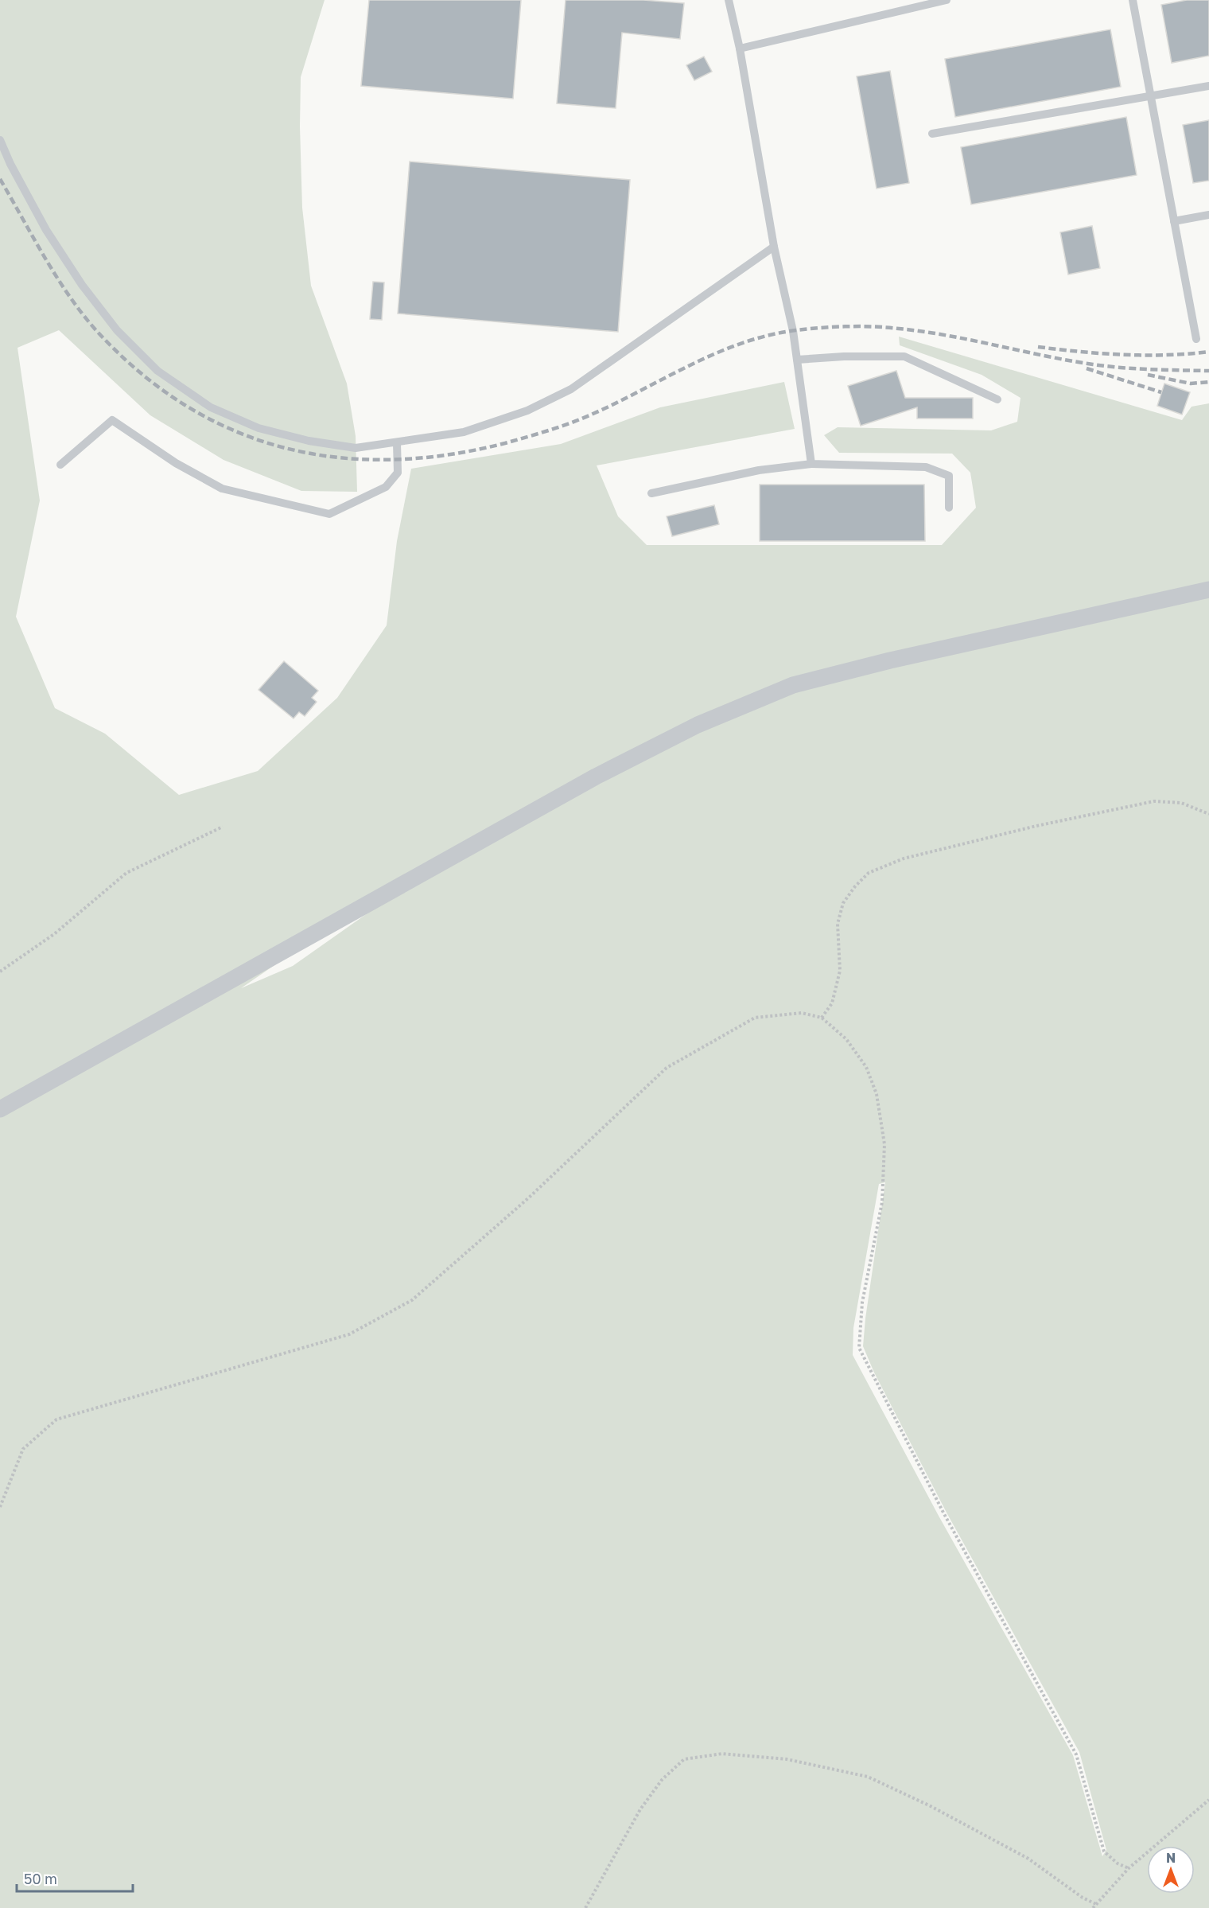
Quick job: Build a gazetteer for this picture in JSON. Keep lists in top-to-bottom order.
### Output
{
  "scale_bar": "50 m",
  "north": "top"
}
